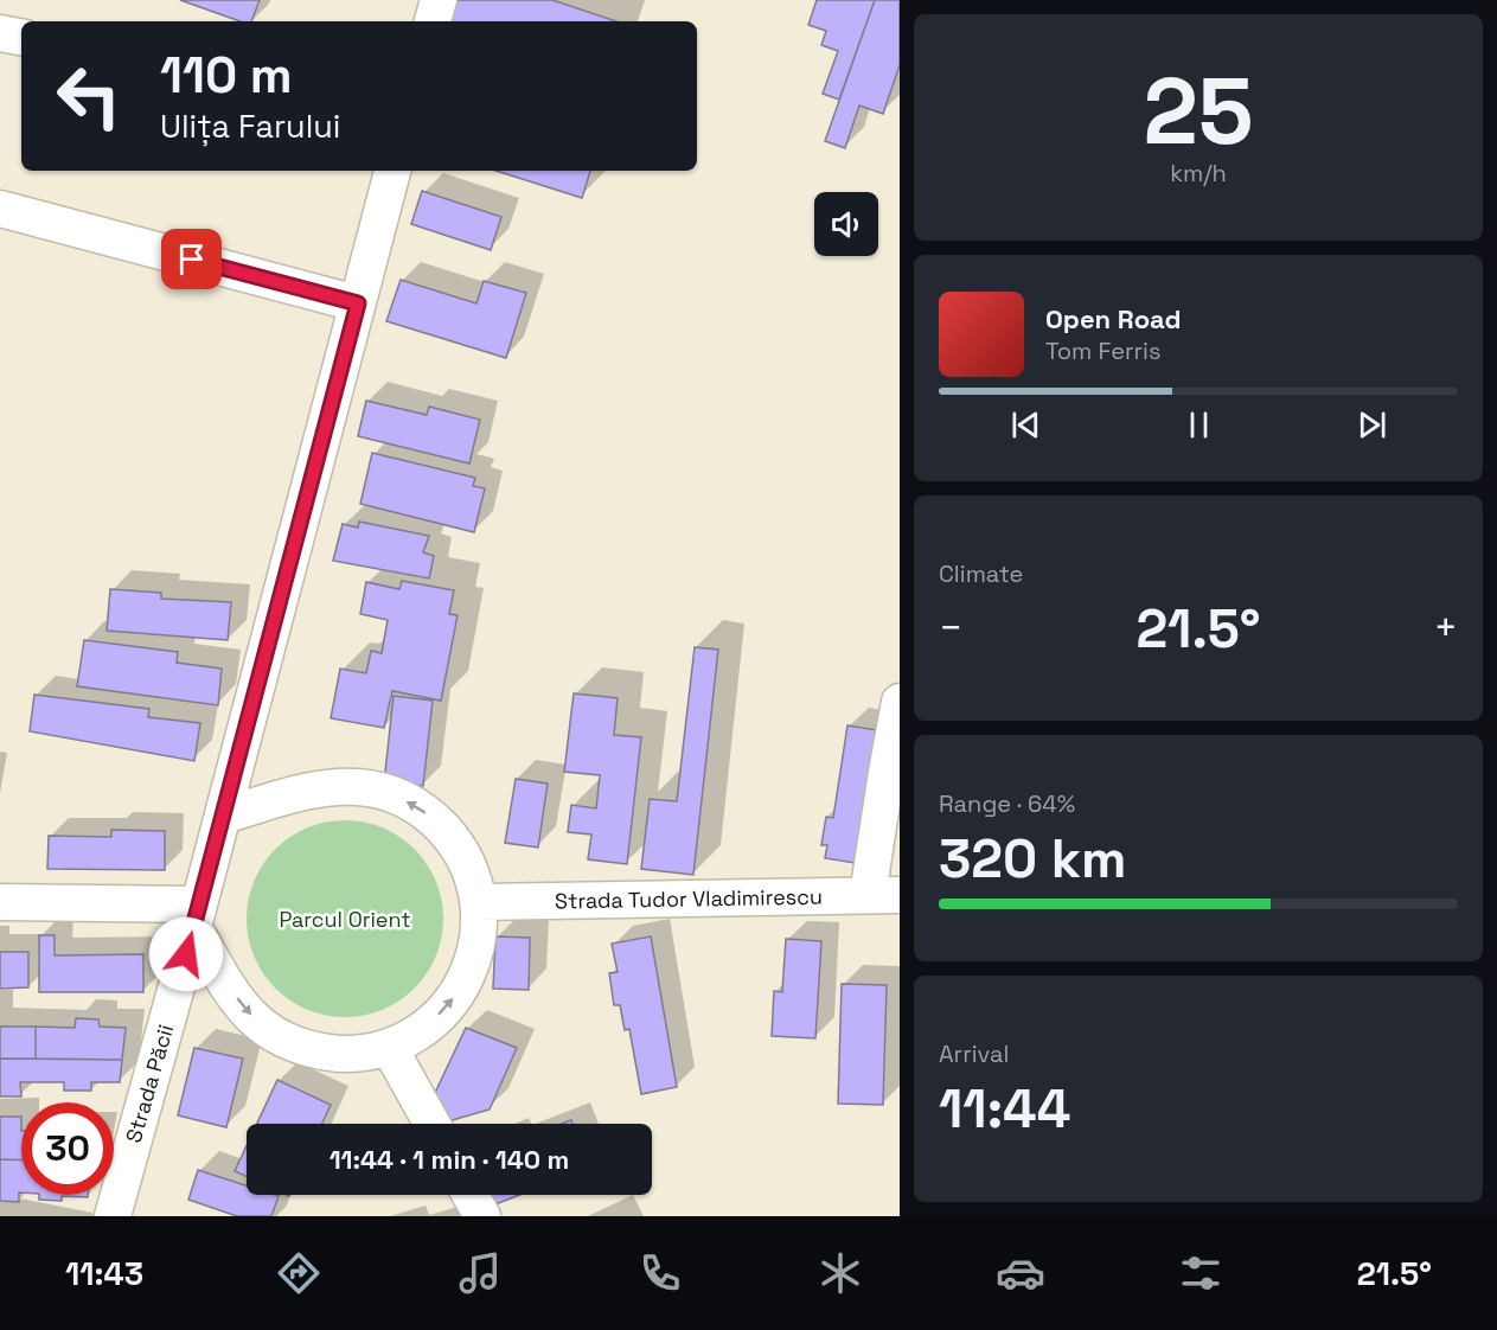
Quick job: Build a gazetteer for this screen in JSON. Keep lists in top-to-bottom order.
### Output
{
  "streets": {
    "street": ["Strada Tudor Vladimirescu", "Strada Păcii"]
  },
  "parks": ["Parcul Orient"],
  "page": {
    "tile": [
      ["25", "km/h"],
      "Climate",
      ["Range · 64%", "320 km"],
      ["Arrival", "11:44"]
    ],
    "turn": ["110 m", "Ulița Farului"],
    "song": ["Open Road", "Tom Ferris"],
    "heat": ["−", "21.5°", "+"],
    "limit": "30",
    "trip": "11:44 · 1 min · 140 m",
    "tabs": ["11:43", "21.5°"]
  }
}
